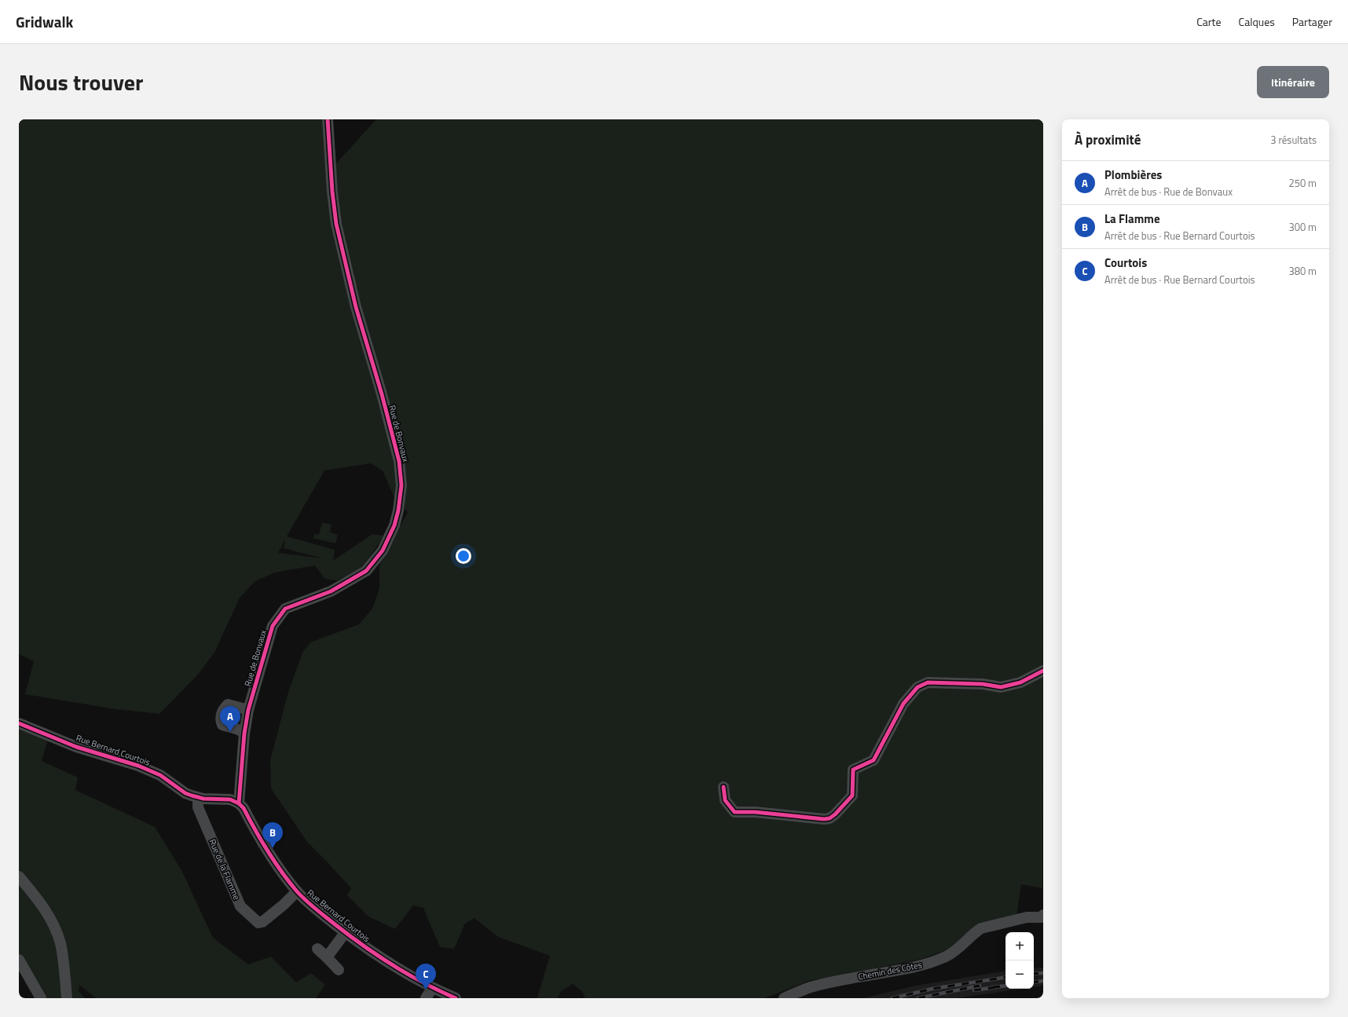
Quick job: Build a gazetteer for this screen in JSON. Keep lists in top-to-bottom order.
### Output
{
  "streets": {
    "street": [
      "Rue de Bonvaux",
      "Rue Bernard Courtois",
      "Rue de la Flamme",
      "Chemin des Côtes"
    ]
  },
  "crossings": [
    ["Rue de Bonvaux", "Rue Bernard Courtois"],
    ["Rue Bernard Courtois", "Rue de la Flamme"]
  ],
  "page": {
    "header": "Gridwalk",
    "nav": ["Carte", "Calques", "Partager"],
    "title": "Nous trouver",
    "buttons": "Itinéraire",
    "heading": ["À proximité", "3 résultats"],
    "list": [
      {
        "mark": "A",
        "name": "Plombières",
        "note": "Arrêt de bus · Rue de Bonvaux",
        "value": "250 m"
      },
      {
        "mark": "B",
        "name": "La Flamme",
        "note": "Arrêt de bus · Rue Bernard Courtois",
        "value": "300 m"
      },
      {
        "mark": "C",
        "name": "Courtois",
        "note": "Arrêt de bus · Rue Bernard Courtois",
        "value": "380 m"
      }
    ],
    "pins": ["A", "B", "C"],
    "map_buttons": ["+", "−"]
  }
}
